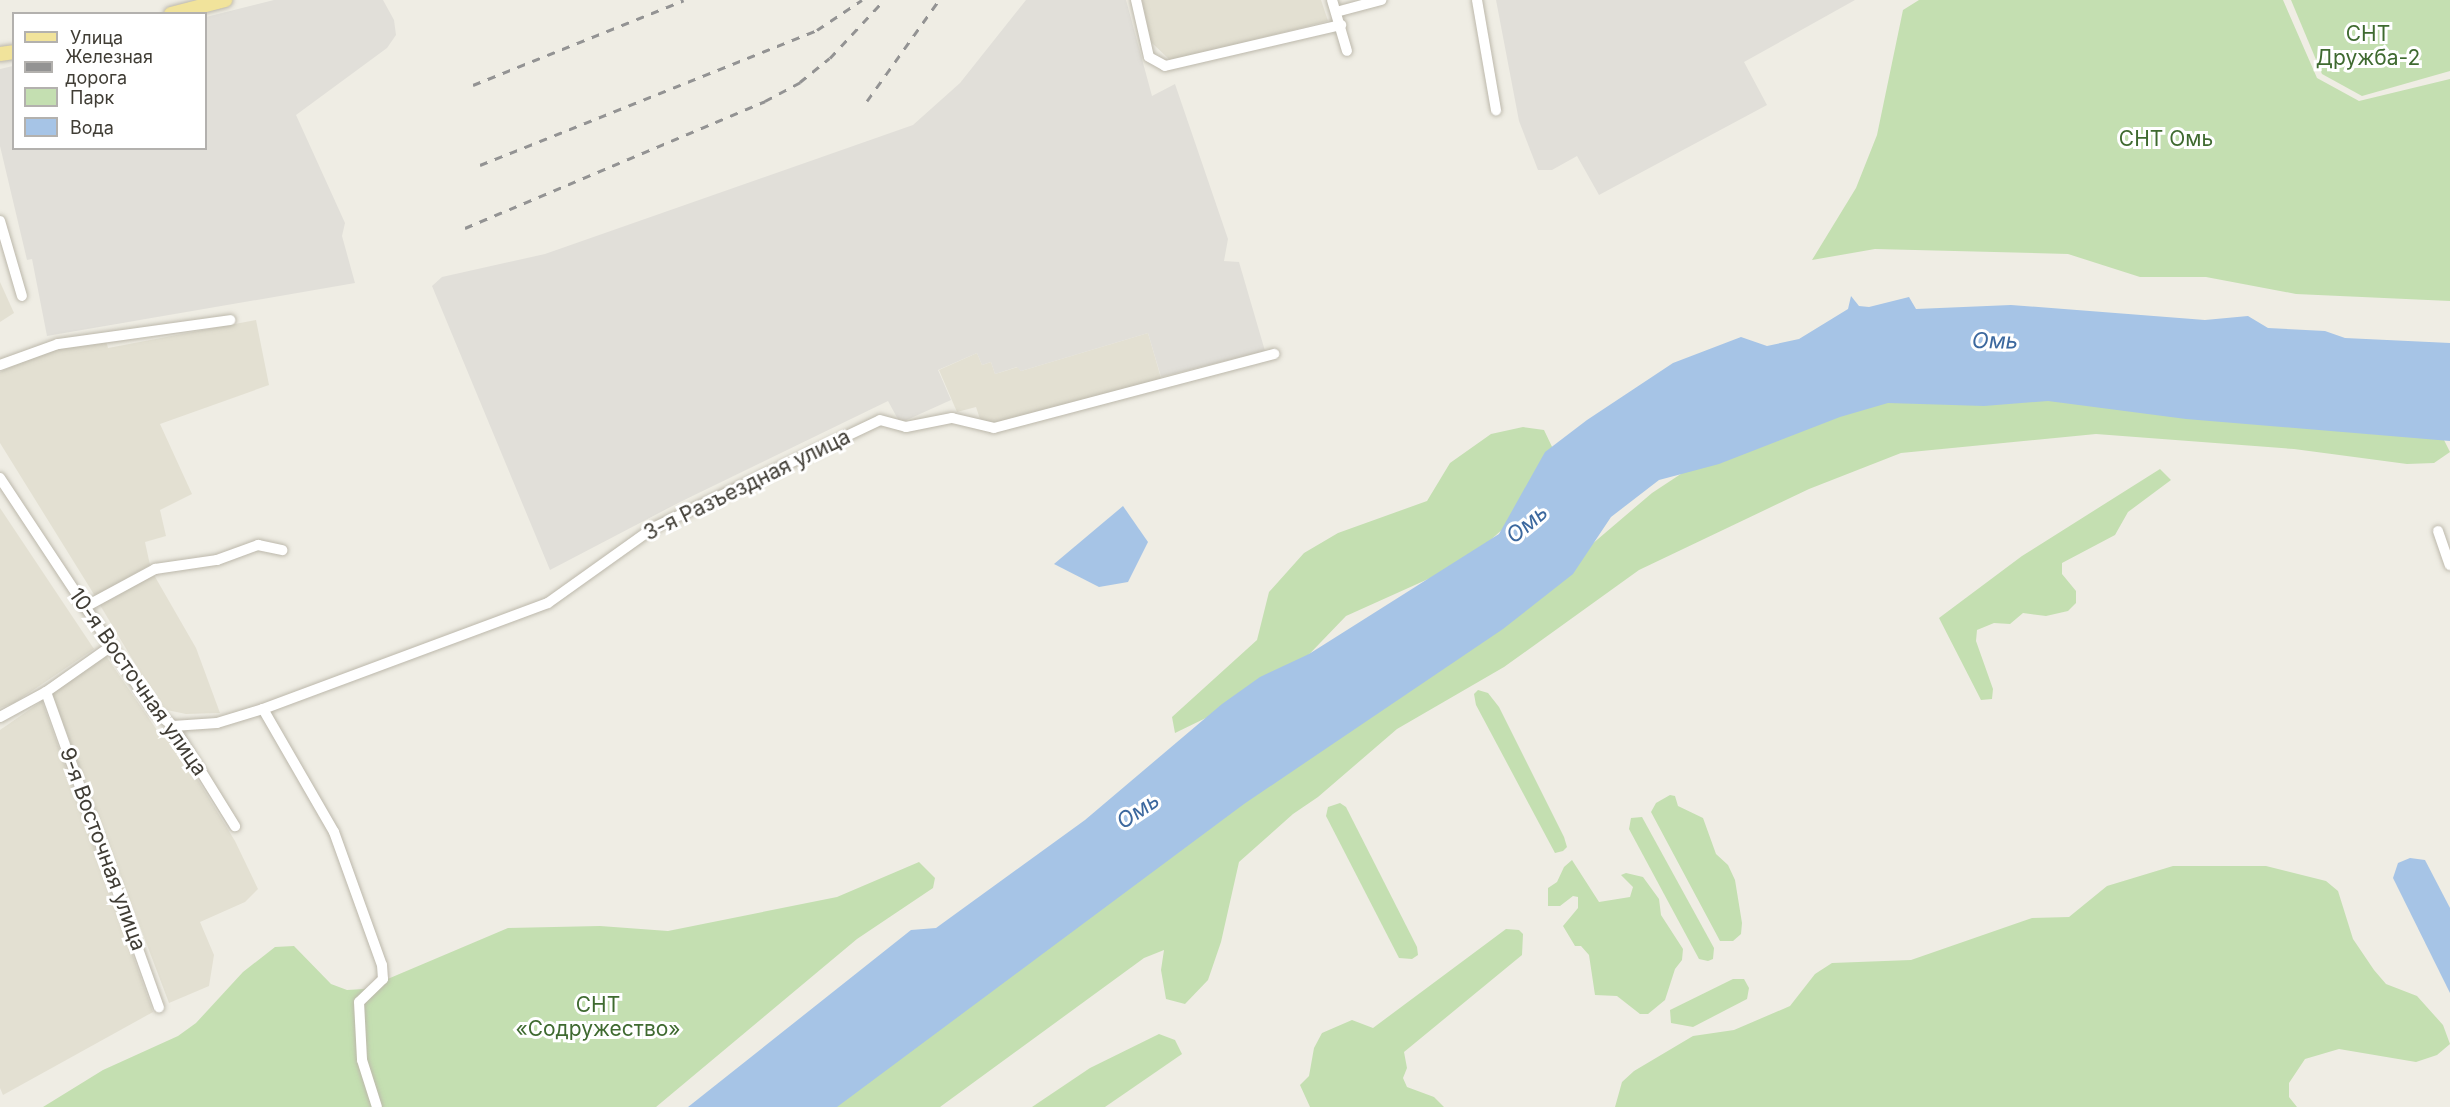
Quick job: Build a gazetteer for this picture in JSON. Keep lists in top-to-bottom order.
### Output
{
  "streets": {
    "street": ["3-я Разъездная улица", "10-я Восточная улица", "9-я Восточная улица"]
  },
  "crossings": [
    ["3-я Разъездная улица", "10-я Восточная улица"]
  ],
  "water": ["Омь"],
  "parks": ["СНТ Дружба-2", "СНТ Омь", "СНТ «Содружество»"],
  "legend": [
    "Улица",
    "Железная дорога",
    "Парк",
    "Вода"
  ]
}
